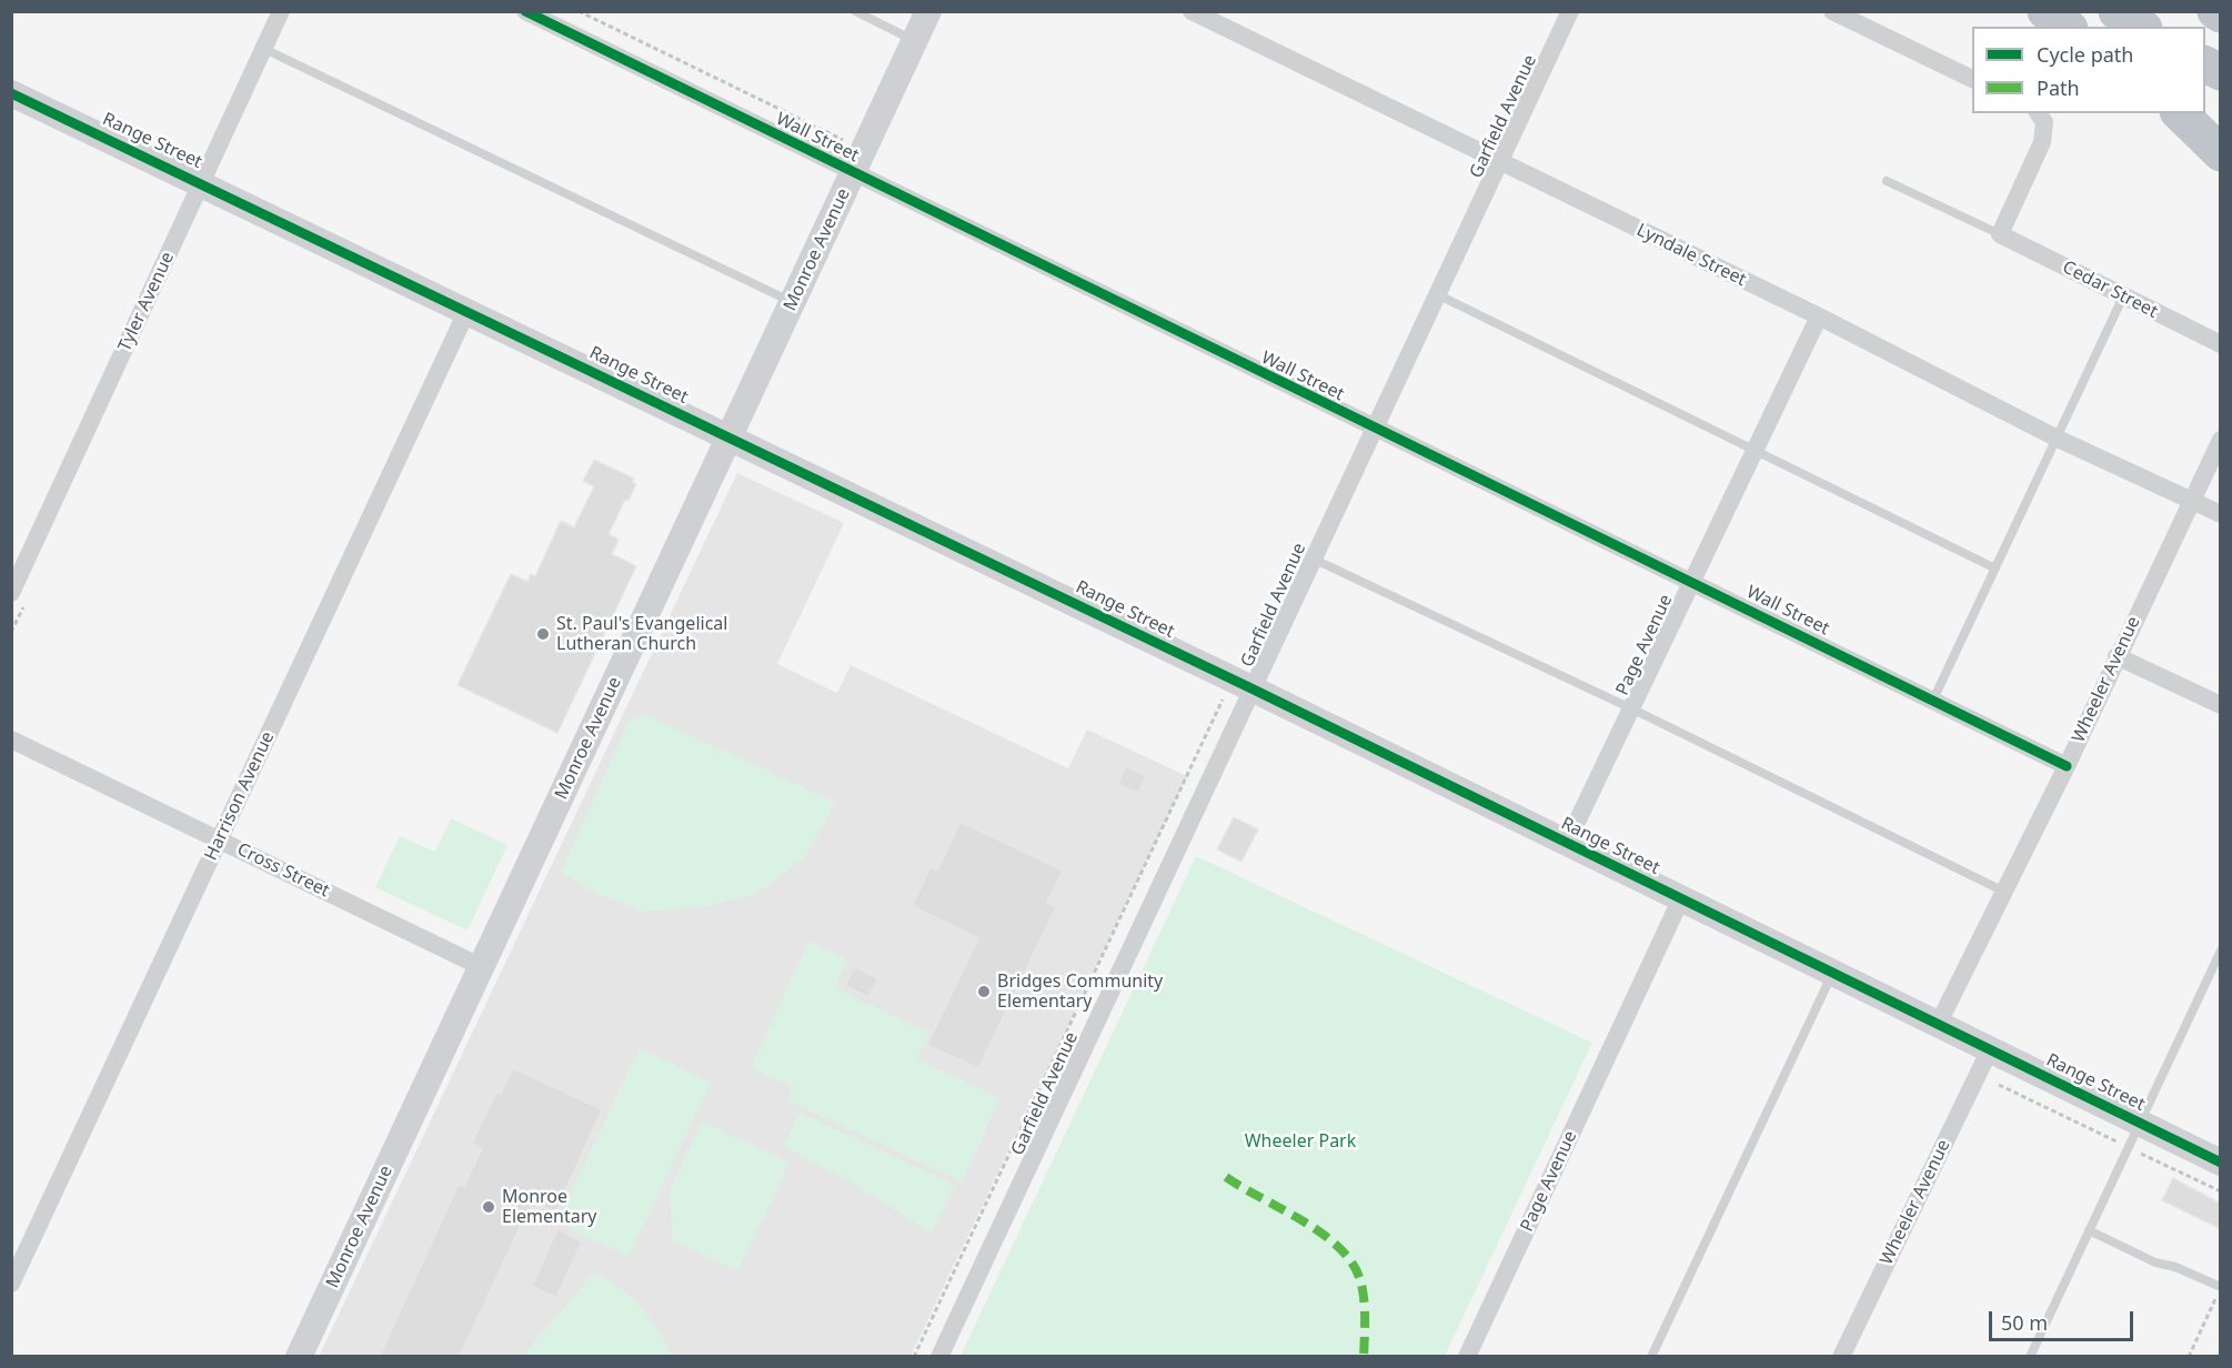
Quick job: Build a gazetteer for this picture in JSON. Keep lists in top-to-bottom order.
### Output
{
  "streets": {
    "street": [
      "Garfield Avenue",
      "Wall Street",
      "Range Street",
      "Monroe Avenue",
      "Lyndale Street",
      "Cedar Street",
      "Tyler Avenue",
      "Page Avenue",
      "Wheeler Avenue",
      "Harrison Avenue",
      "Cross Street"
    ]
  },
  "crossings": [
    ["Garfield Avenue", "Wall Street"],
    ["Garfield Avenue", "Range Street"],
    ["Garfield Avenue", "Lyndale Street"],
    ["Wall Street", "Monroe Avenue"],
    ["Wall Street", "Page Avenue"],
    ["Wall Street", "Wheeler Avenue"],
    ["Range Street", "Monroe Avenue"],
    ["Range Street", "Tyler Avenue"],
    ["Range Street", "Page Avenue"],
    ["Range Street", "Wheeler Avenue"],
    ["Range Street", "Harrison Avenue"],
    ["Monroe Avenue", "Cross Street"],
    ["Lyndale Street", "Page Avenue"],
    ["Lyndale Street", "Wheeler Avenue"],
    ["Harrison Avenue", "Cross Street"]
  ],
  "parks": ["Wheeler Park"],
  "places": ["St. Paul's Evangelical Lutheran Church", "Bridges Community Elementary", "Monroe Elementary"],
  "legend": ["Cycle path", "Path"],
  "scale_bar": "50 m"
}
